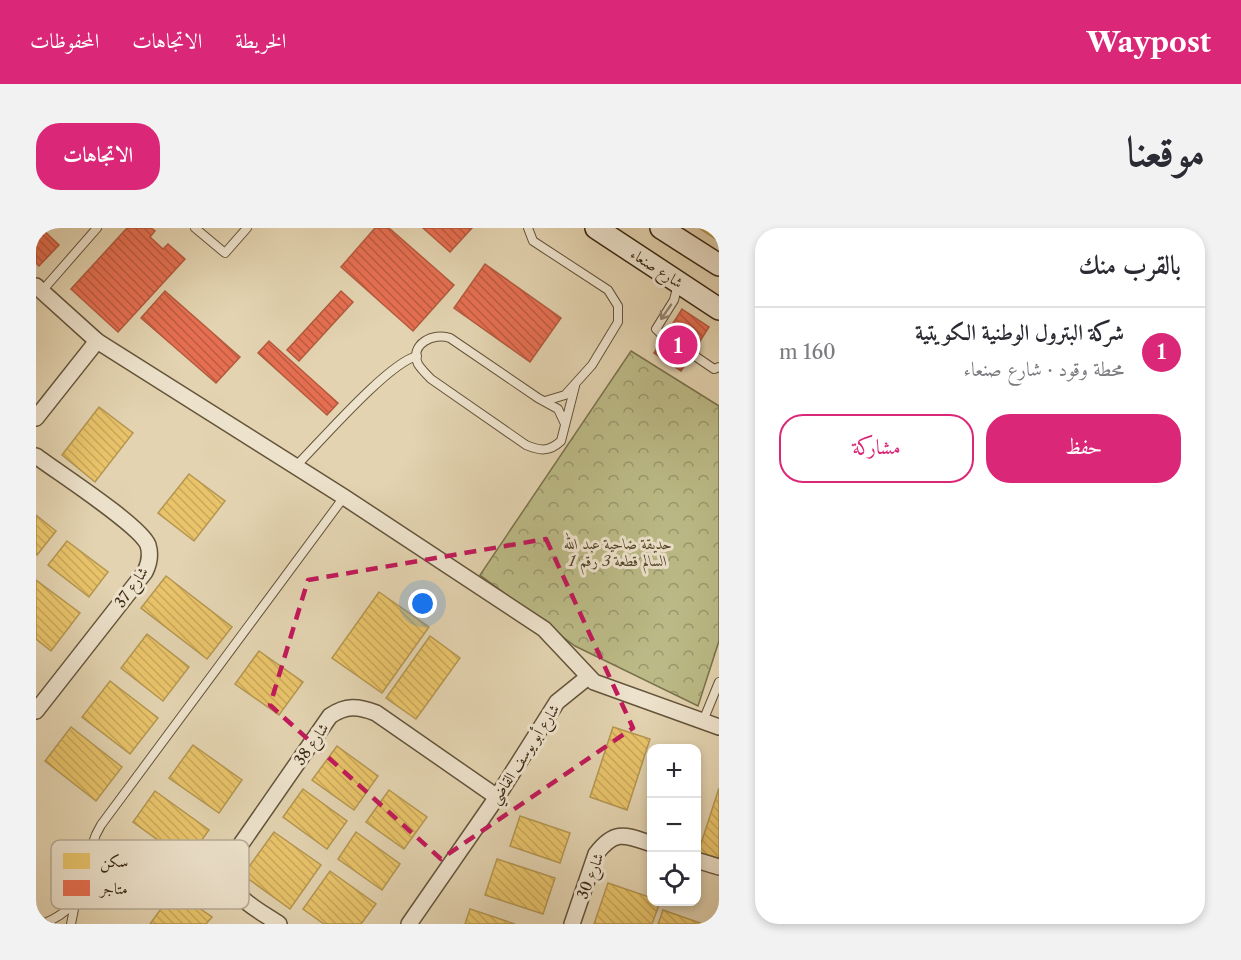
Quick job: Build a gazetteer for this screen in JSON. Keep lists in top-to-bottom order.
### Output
{
  "streets": {
    "main road": ["شارع صنعاء"],
    "street": [
      "شارع 37",
      "شارع 38",
      "شارع أبو يوسف القاضي",
      "شارع 30"
    ]
  },
  "crossings": [
    ["شارع 38", "شارع أبو يوسف القاضي"]
  ],
  "parks": ["حديقة ضاحية عبد الله السالم قطعة 3 رقم 1"],
  "legend": ["سكن", "متاجر"],
  "page": {
    "header": "Waypost",
    "nav": ["الخريطة", "الاتجاهات", "المحفوظات"],
    "title": "موقعنا",
    "buttons": [
      "الاتجاهات",
      ["حفظ", "مشاركة"]
    ],
    "heading": "بالقرب منك",
    "list": [
      {
        "mark": "1",
        "name": "شركة البترول الوطنية الكويتية",
        "note": "محطة وقود · شارع صنعاء",
        "value": "160 m"
      }
    ],
    "pins": "1",
    "map_buttons": ["+", "−"]
  }
}
